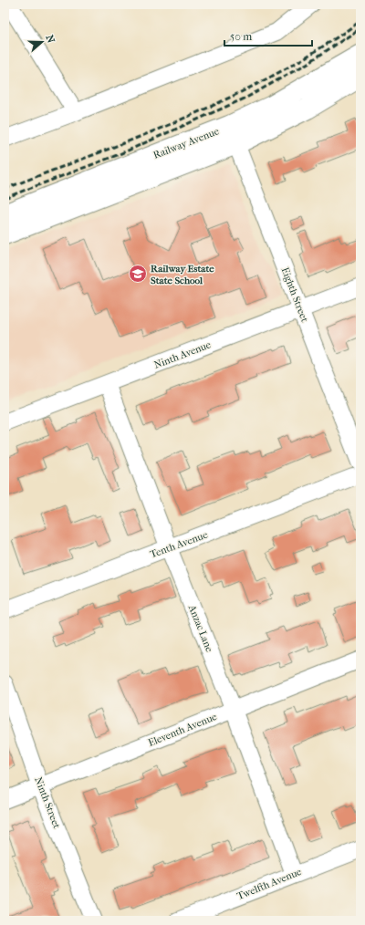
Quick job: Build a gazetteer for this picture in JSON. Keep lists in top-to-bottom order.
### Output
{
  "streets": {
    "main road": ["Railway Avenue"],
    "street": [
      "Eighth Street",
      "Ninth Avenue",
      "Tenth Avenue",
      "Anzac Lane",
      "Eleventh Avenue",
      "Ninth Street",
      "Twelfth Avenue"
    ]
  },
  "crossings": [
    ["Railway Avenue", "Eighth Street"],
    ["Eighth Street", "Ninth Avenue"],
    ["Eighth Street", "Tenth Avenue"],
    ["Ninth Avenue", "Anzac Lane"],
    ["Tenth Avenue", "Anzac Lane"],
    ["Anzac Lane", "Eleventh Avenue"],
    ["Anzac Lane", "Twelfth Avenue"],
    ["Eleventh Avenue", "Ninth Street"]
  ],
  "places": {
    "school or university": ["Railway Estate State School"]
  },
  "scale_bar": "50 m",
  "north": "right"
}
